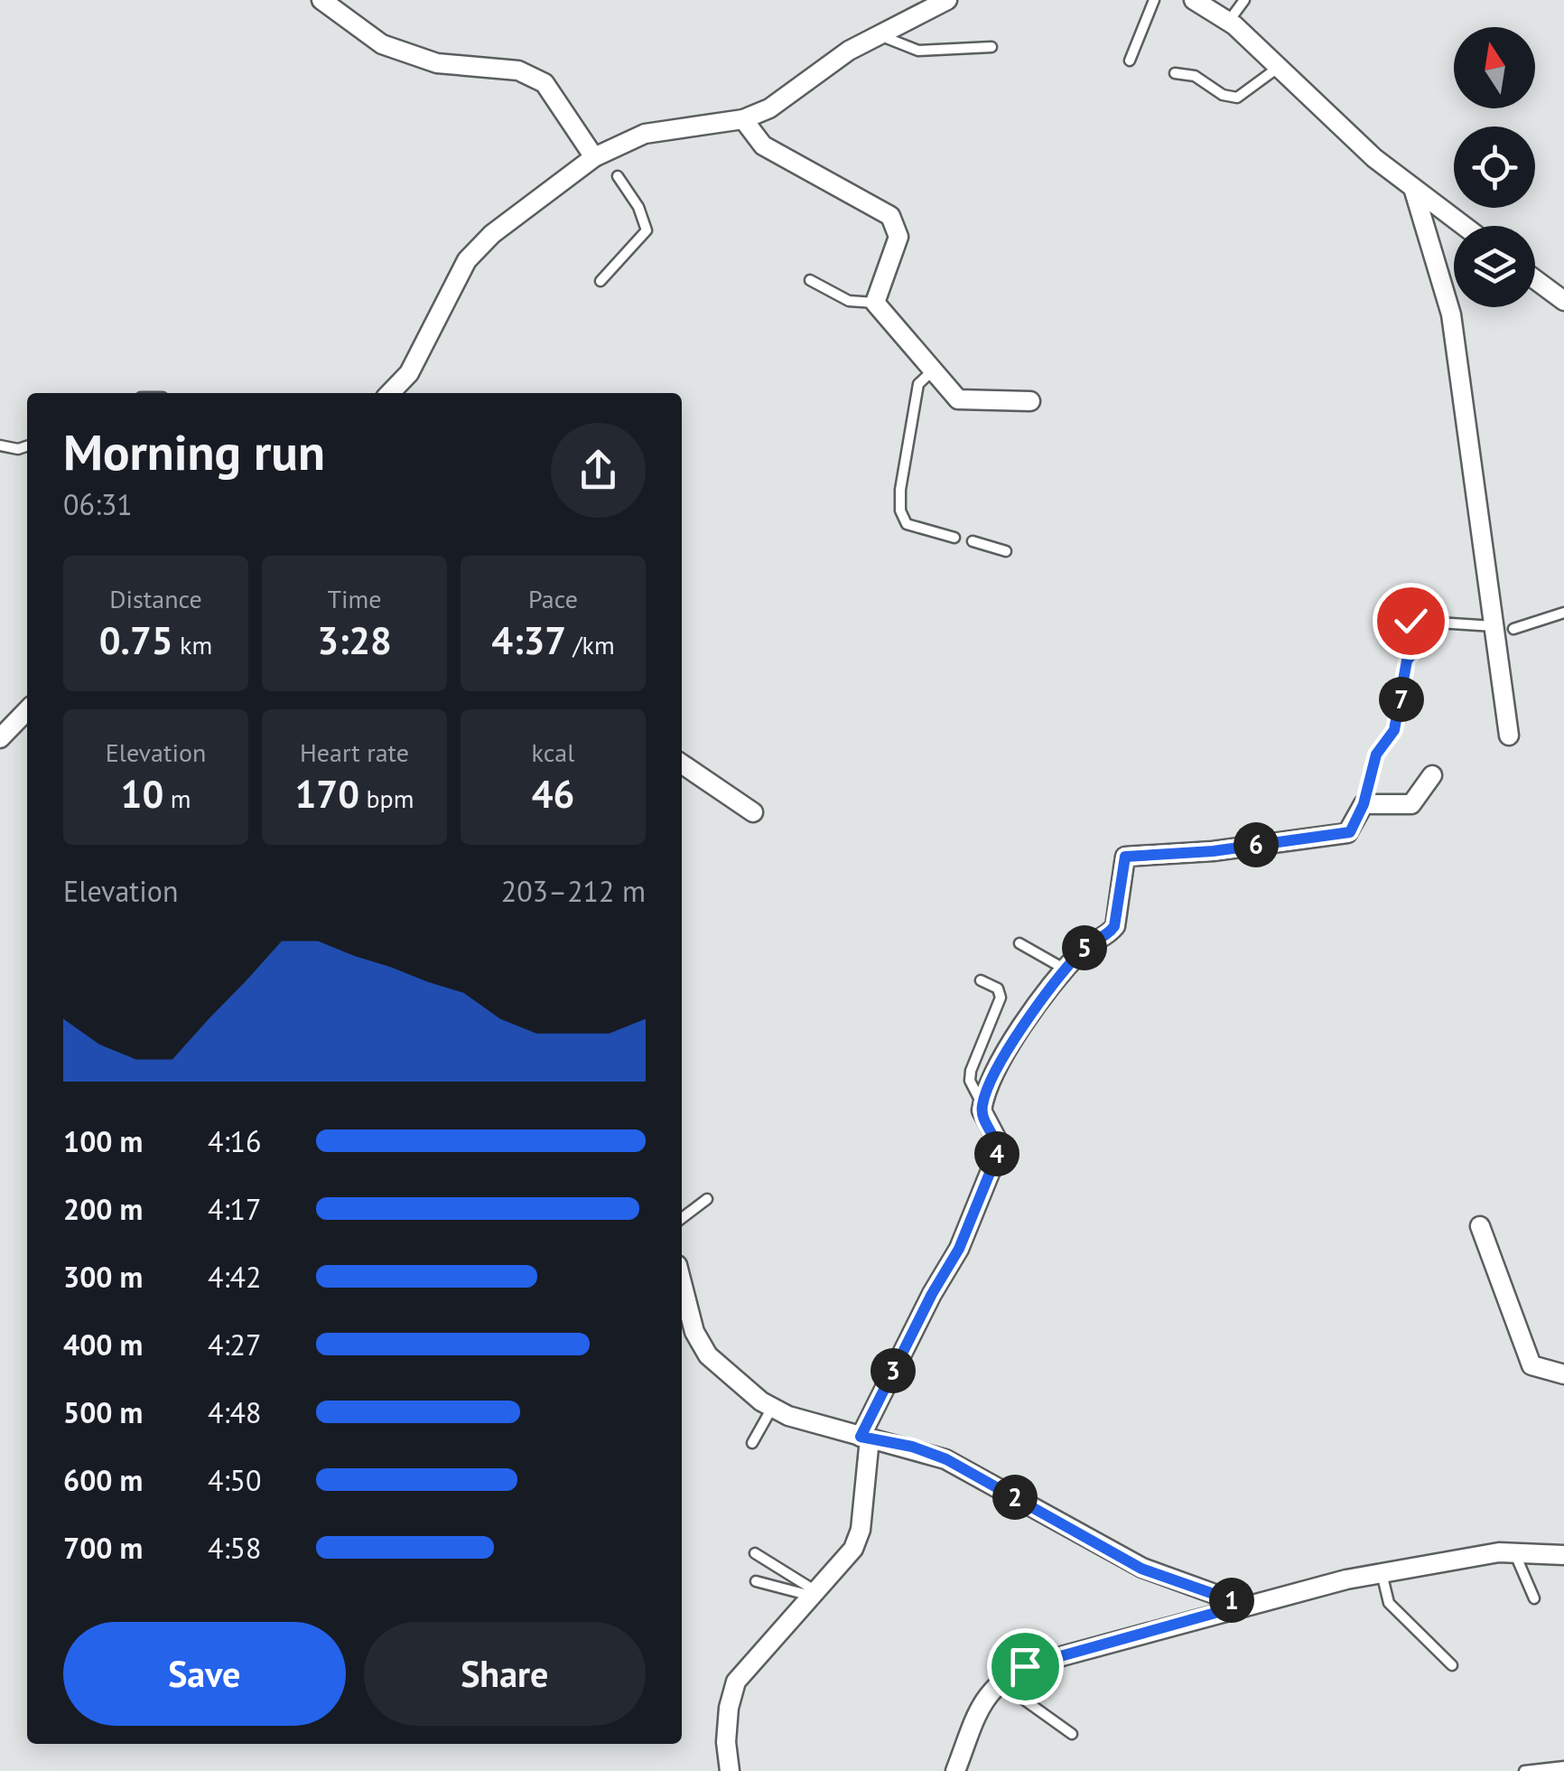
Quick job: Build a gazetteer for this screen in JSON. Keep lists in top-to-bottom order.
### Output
{
  "north": "top",
  "page": {
    "heading": ["Morning run", "06:31"],
    "stats": [
      ["Distance", "0.75 km"],
      ["Time", "3:28"],
      ["Pace", "4:37 /km"],
      ["Elevation", "10 m"],
      ["Heart rate", "170 bpm"],
      ["kcal", "46"]
    ],
    "pins": [
      "7",
      "6",
      "5",
      "4",
      "3",
      "2",
      "1"
    ],
    "chart": ["Elevation", "203–212 m"],
    "list": [
      {
        "name": "100 m",
        "note": "4:16"
      },
      {
        "name": "200 m",
        "note": "4:17"
      },
      {
        "name": "300 m",
        "note": "4:42"
      },
      {
        "name": "400 m",
        "note": "4:27"
      },
      {
        "name": "500 m",
        "note": "4:48"
      },
      {
        "name": "600 m",
        "note": "4:50"
      },
      {
        "name": "700 m",
        "note": "4:58"
      }
    ],
    "buttons": ["Save", "Share"]
  }
}
